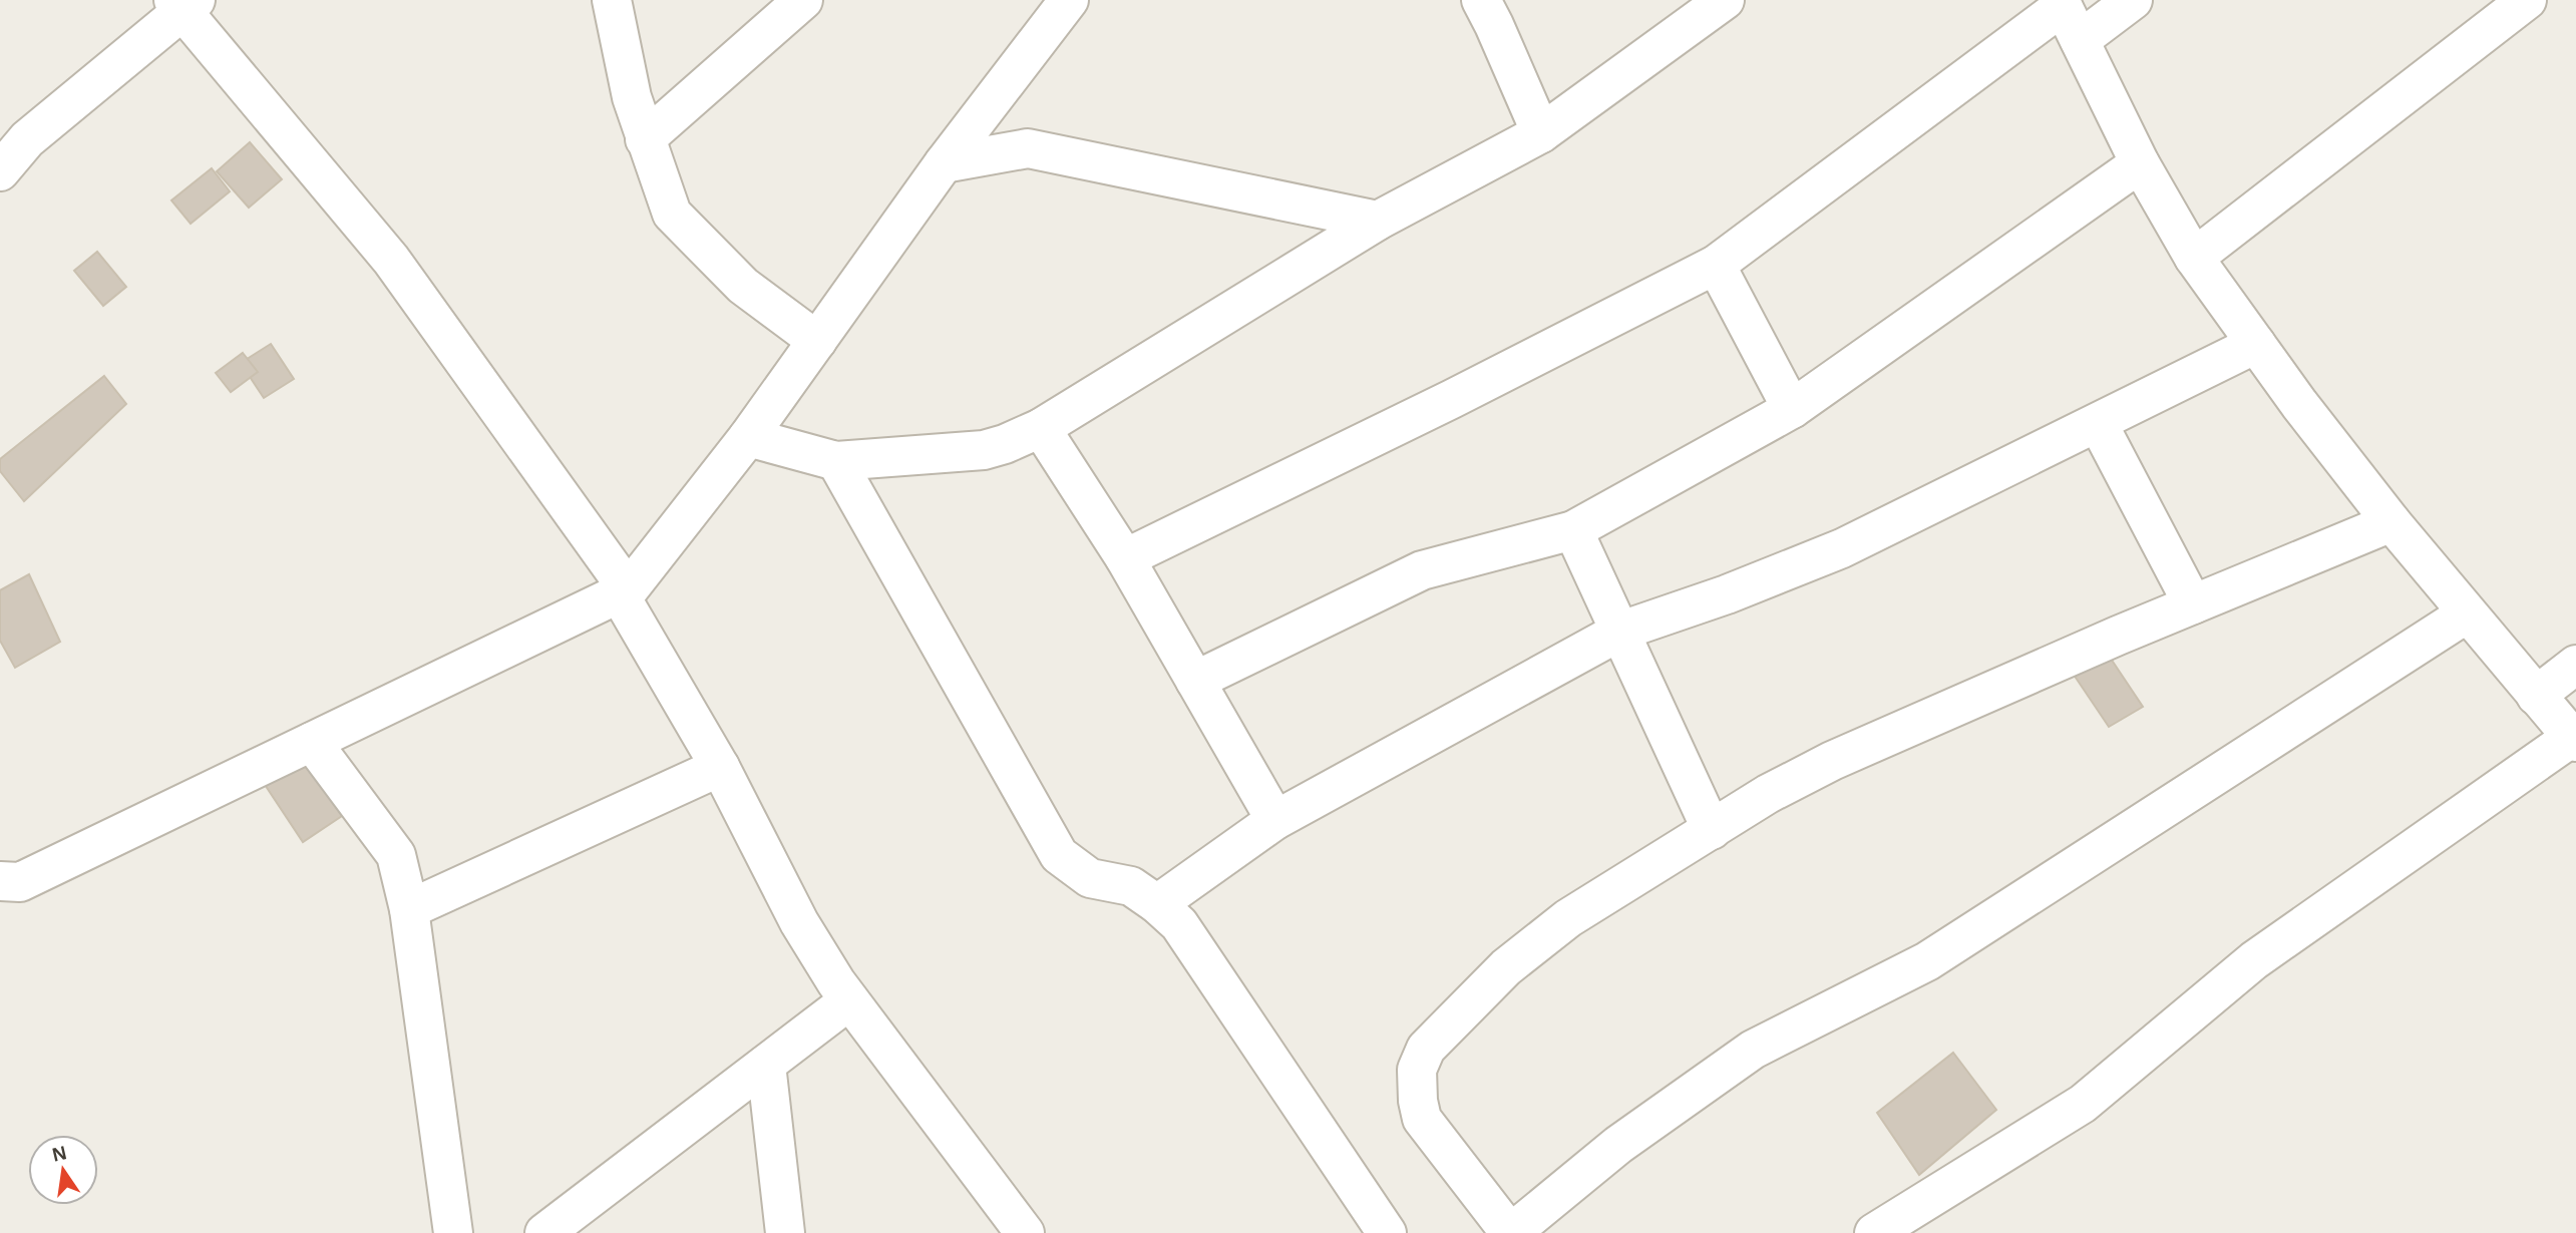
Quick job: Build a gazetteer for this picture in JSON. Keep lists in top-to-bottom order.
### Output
{
  "north": "top"
}
